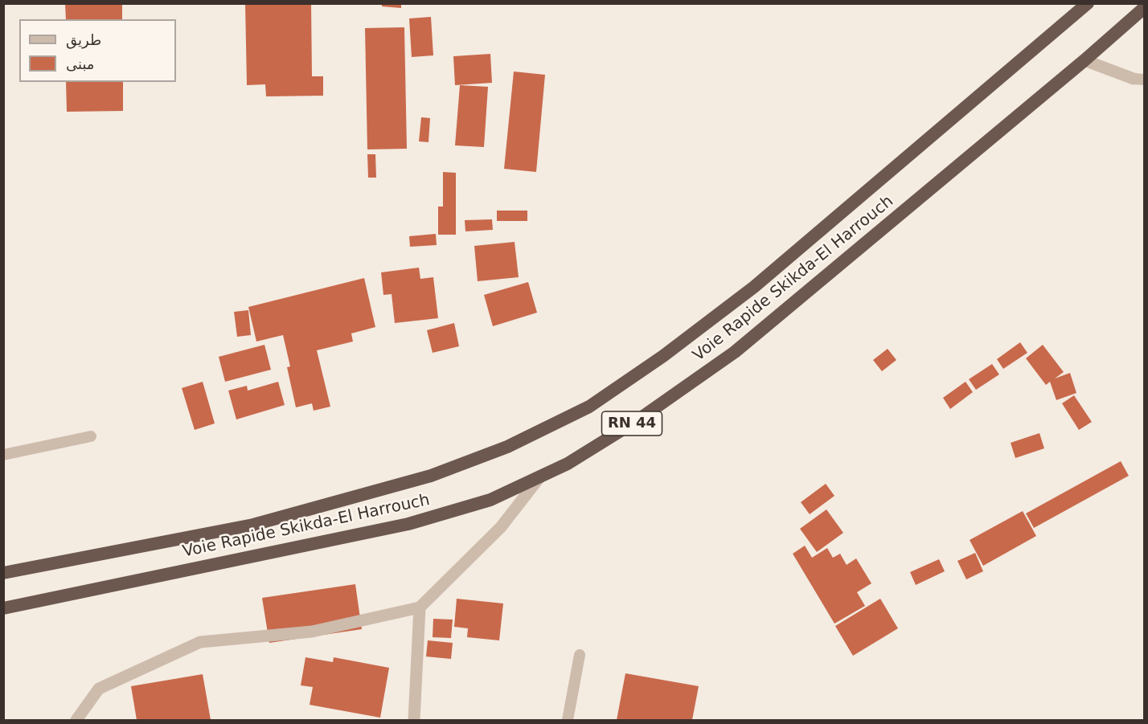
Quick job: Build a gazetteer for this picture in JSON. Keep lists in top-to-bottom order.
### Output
{
  "streets": {
    "highway": ["Voie Rapide Skikda-El Harrouch", "RN 44"]
  },
  "legend": ["طريق", "مبنى"]
}
